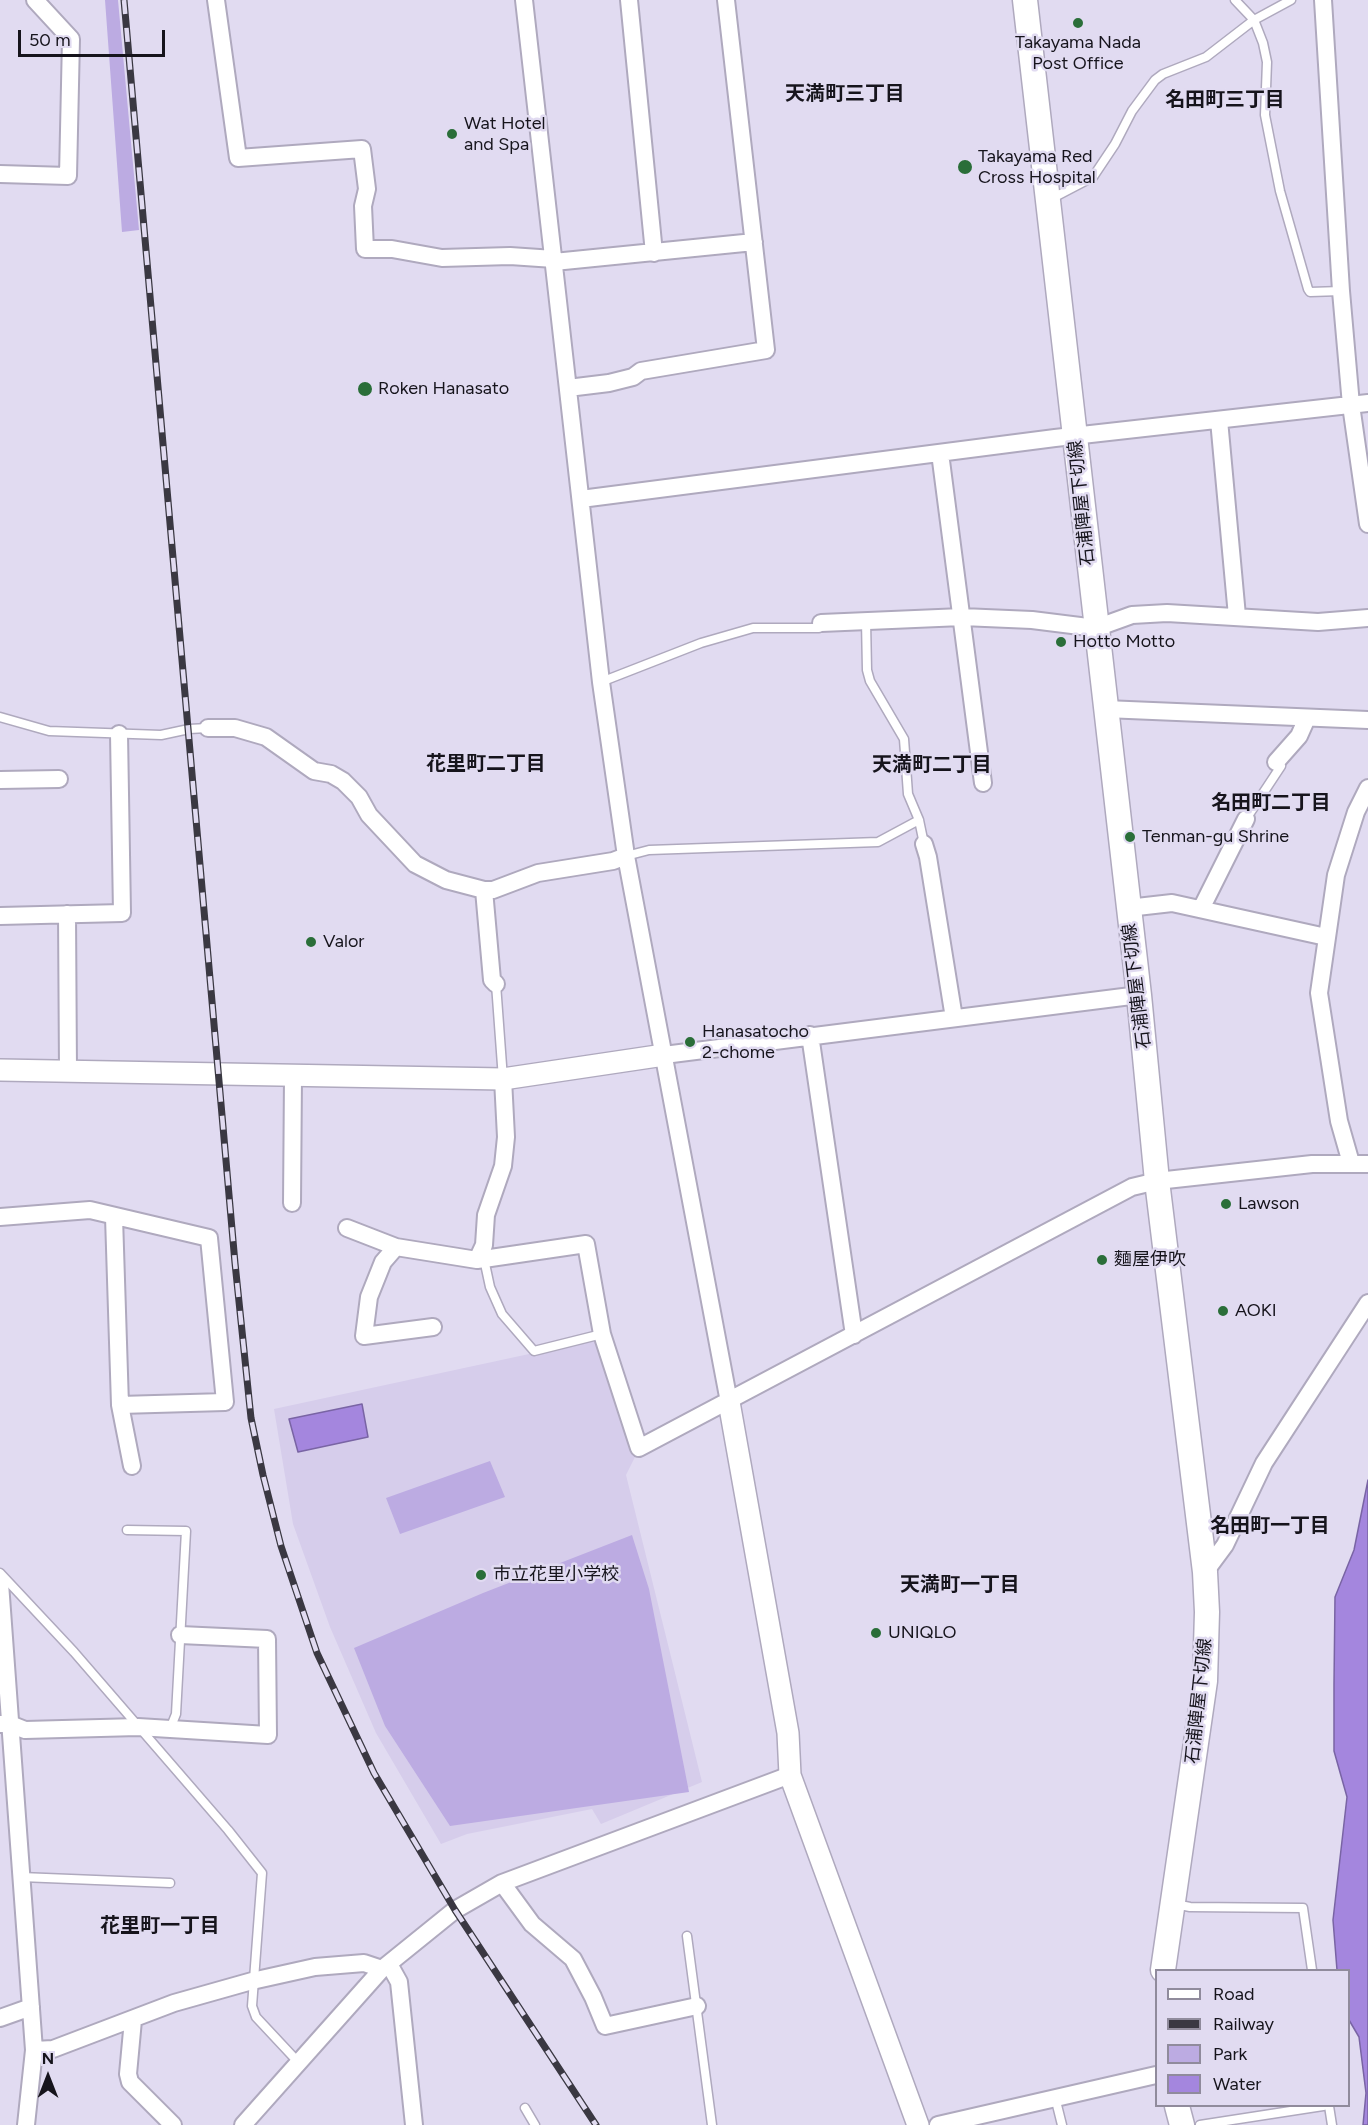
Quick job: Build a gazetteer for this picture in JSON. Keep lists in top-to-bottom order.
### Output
{
  "streets": {
    "main road": ["石浦陣屋下切線"]
  },
  "districts": [
    "天満町三丁目",
    "名田町三丁目",
    "花里町二丁目",
    "天満町二丁目",
    "名田町二丁目",
    "名田町一丁目",
    "天満町一丁目",
    "花里町一丁目"
  ],
  "places": [
    "Takayama Nada Post Office",
    "Wat Hotel and Spa",
    "Takayama Red Cross Hospital",
    "Roken Hanasato",
    "Hotto Motto",
    "Tenman-gu Shrine",
    "Valor",
    "Hanasatocho 2-chome",
    "Lawson",
    "麵屋伊吹",
    "AOKI",
    "市立花里小学校",
    "UNIQLO"
  ],
  "legend": [
    "Road",
    "Railway",
    "Park",
    "Water"
  ],
  "scale_bar": "50 m",
  "north": "top"
}
